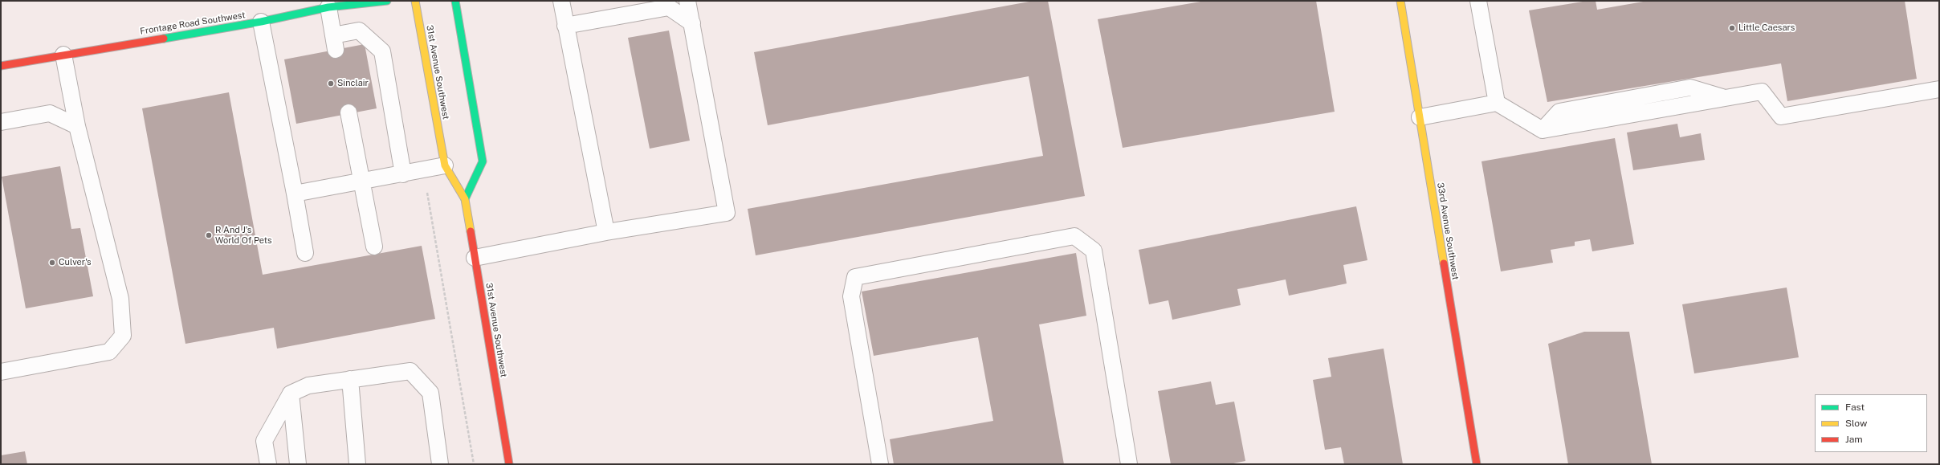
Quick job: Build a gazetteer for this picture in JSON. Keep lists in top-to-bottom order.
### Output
{
  "streets": {
    "street": ["Frontage Road Southwest", "31st Avenue Southwest", "33rd Avenue Southwest"]
  },
  "places": [
    "Little Caesars",
    "Sinclair",
    "R And J’s World Of Pets",
    "Culver's"
  ],
  "legend": ["Fast", "Slow", "Jam"]
}
